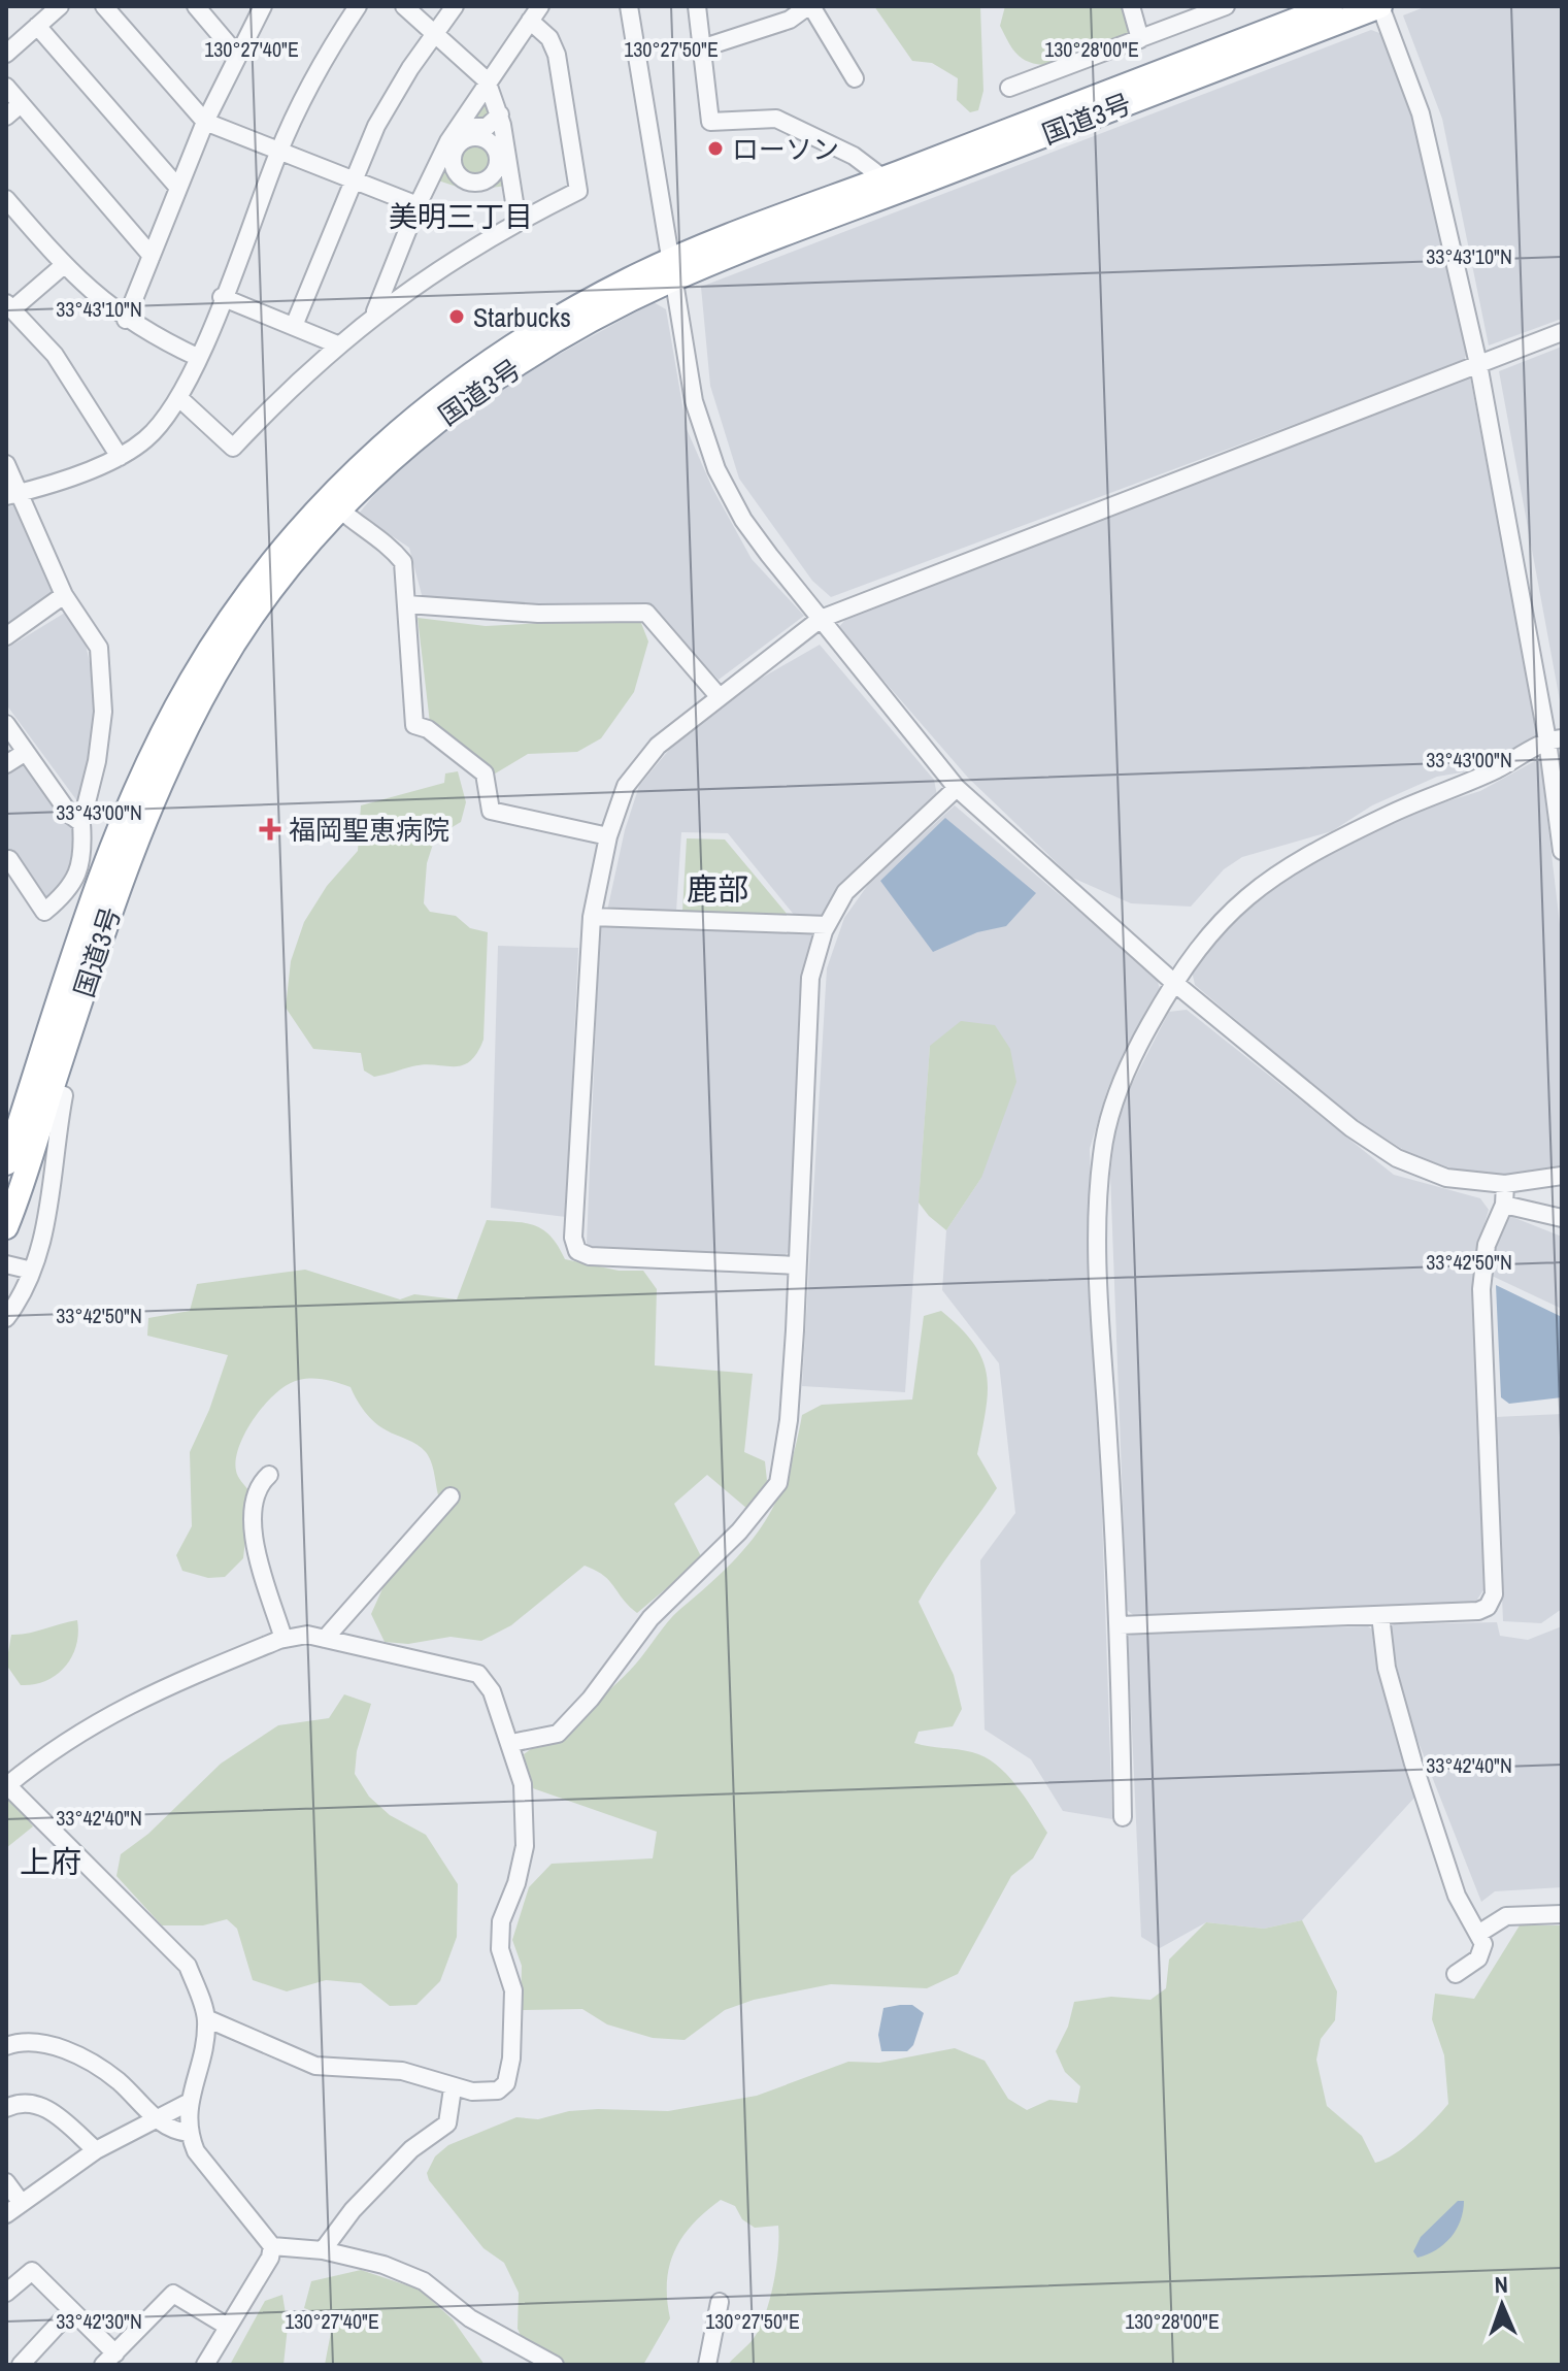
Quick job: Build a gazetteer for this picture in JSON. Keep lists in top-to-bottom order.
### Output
{
  "streets": {
    "highway": ["国道3号"]
  },
  "districts": ["美明三丁目", "鹿部", "上府"],
  "places": {
    "other": ["ローソン", "Starbucks"],
    "health": ["福岡聖恵病院"]
  },
  "north": "top",
  "coordinates": [
    "130°27'40\"E",
    "130°27'50\"E",
    "130°28'00\"E",
    "33°43'10\"N",
    "33°43'00\"N",
    "33°42'50\"N",
    "33°42'40\"N",
    "33°42'30\"N"
  ]
}
